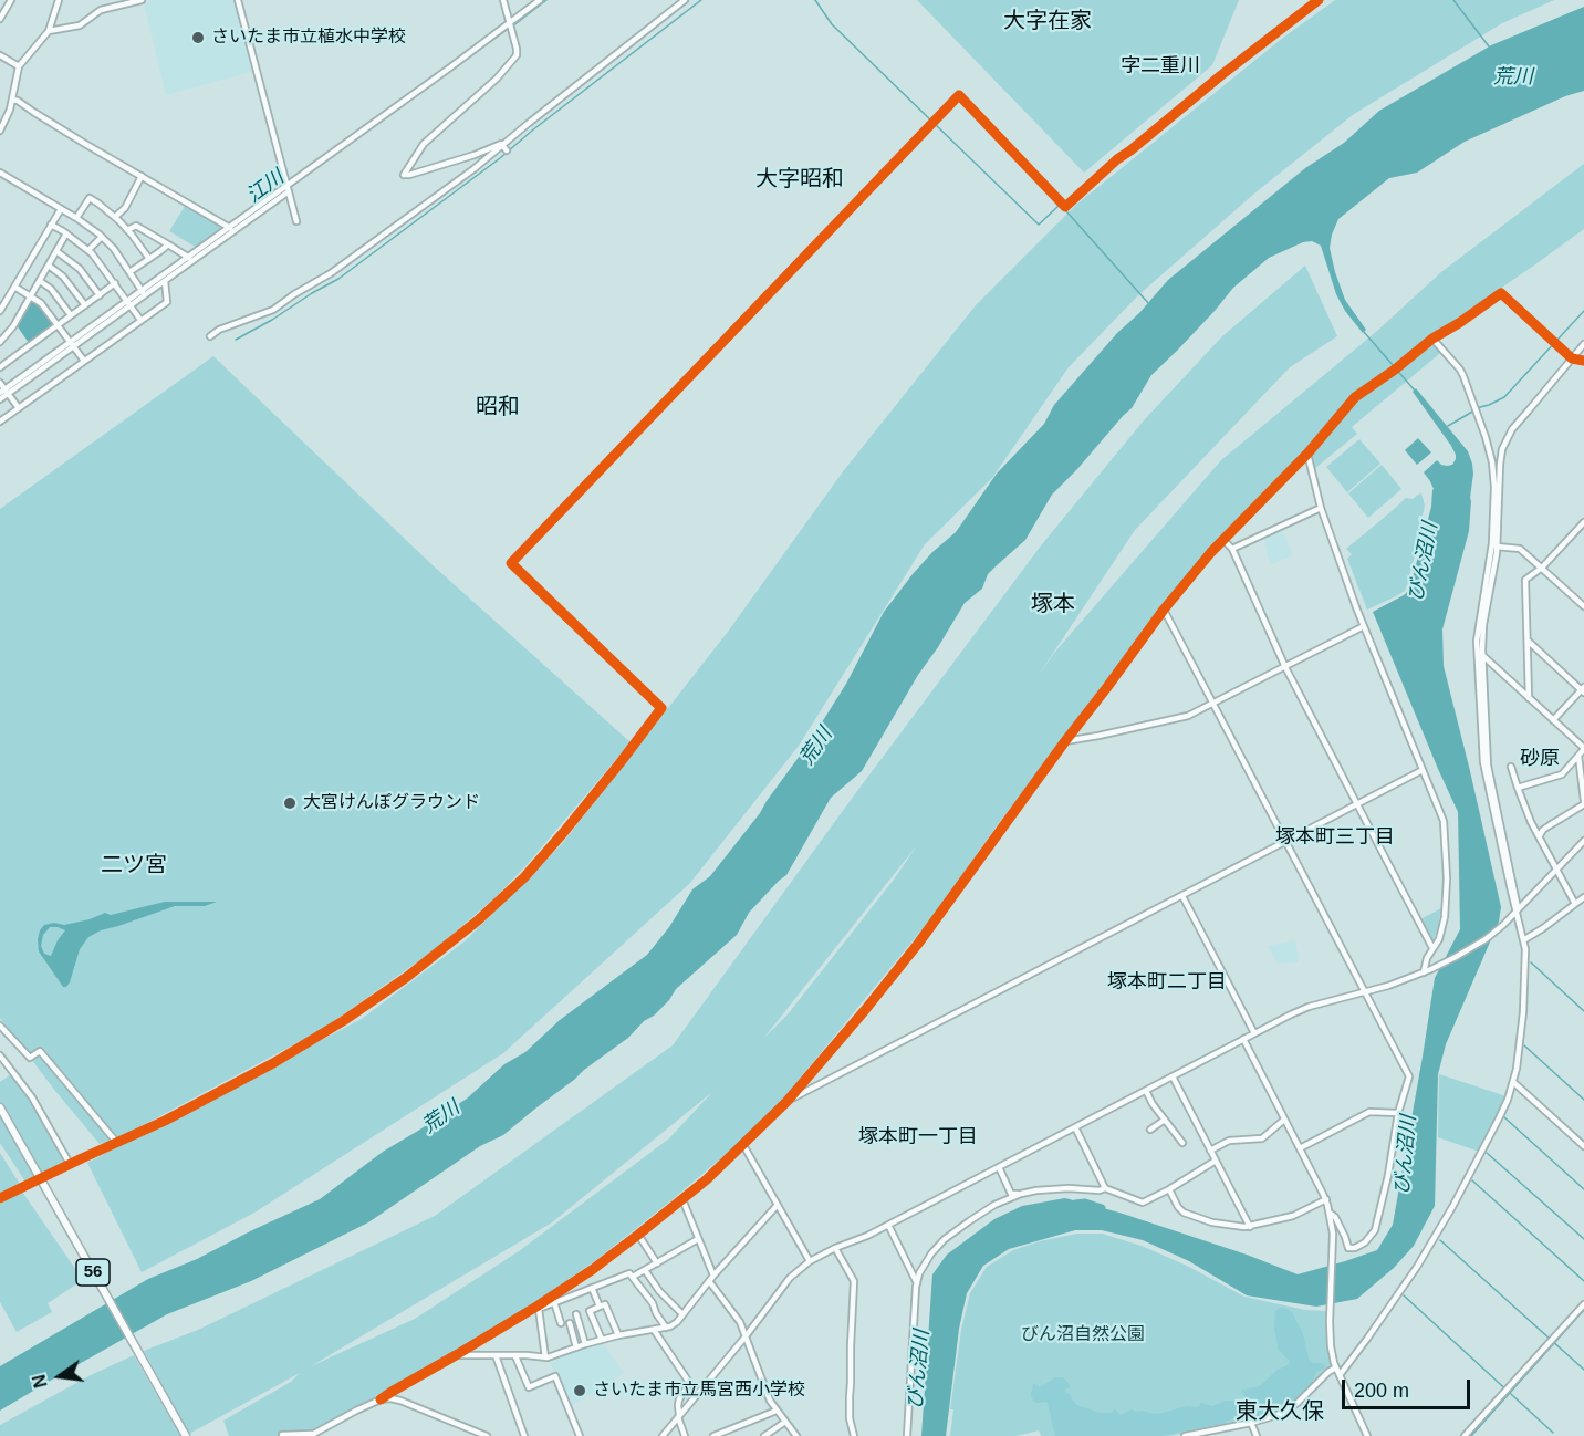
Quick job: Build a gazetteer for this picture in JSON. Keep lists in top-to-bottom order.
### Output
{
  "streets": {
    "main road": ["56"]
  },
  "districts": [
    "大字在家",
    "字二重川",
    "大字昭和",
    "昭和",
    "塚本",
    "砂原",
    "塚本町三丁目",
    "二ツ宮",
    "塚本町二丁目",
    "塚本町一丁目",
    "東大久保"
  ],
  "water": ["荒川", "江川", "びん沼川"],
  "parks": ["びん沼自然公園"],
  "places": ["さいたま市立植水中学校", "大宮けんぽグラウンド", "さいたま市立馬宮西小学校"],
  "scale_bar": "200 m",
  "north": "left"
}
